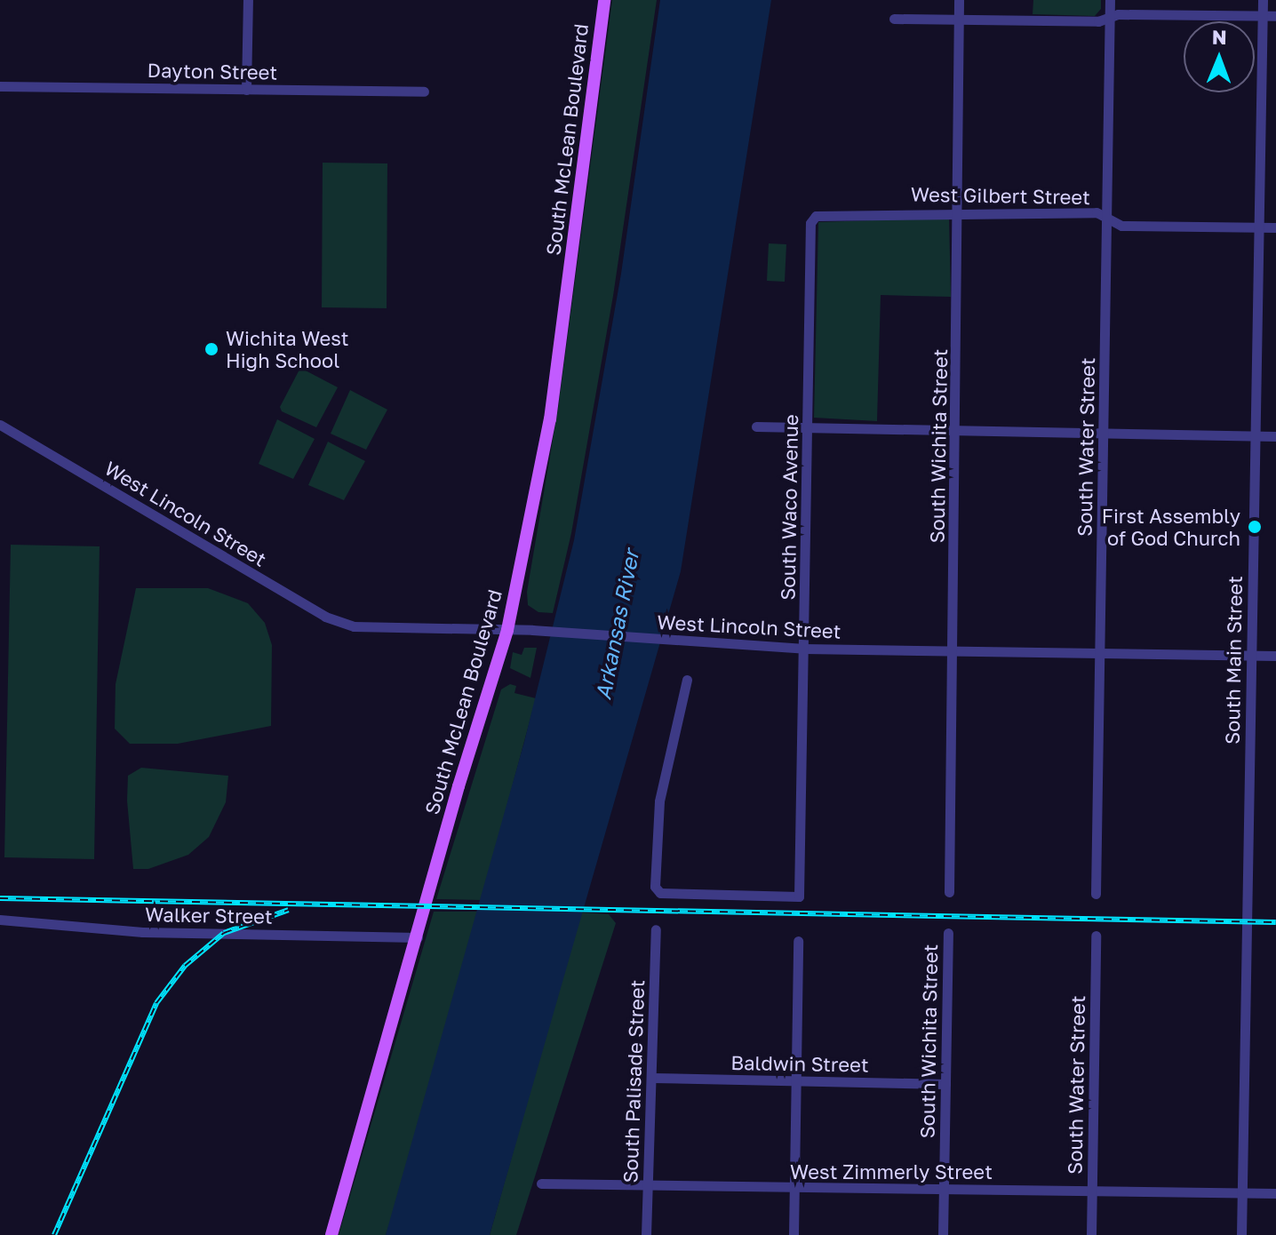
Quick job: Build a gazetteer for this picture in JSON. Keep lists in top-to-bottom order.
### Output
{
  "streets": {
    "main road": ["South McLean Boulevard"],
    "street": [
      "Dayton Street",
      "West Gilbert Street",
      "South Wichita Street",
      "South Water Street",
      "South Waco Avenue",
      "West Lincoln Street",
      "South Main Street",
      "Walker Street",
      "Baldwin Street",
      "South Palisade Street",
      "West Zimmerly Street"
    ]
  },
  "crossings": [
    ["South McLean Boulevard", "West Lincoln Street"],
    ["South McLean Boulevard", "Walker Street"],
    ["West Gilbert Street", "South Wichita Street"],
    ["West Gilbert Street", "South Water Street"],
    ["West Gilbert Street", "South Waco Avenue"],
    ["West Gilbert Street", "South Main Street"],
    ["South Wichita Street", "West Lincoln Street"],
    ["South Wichita Street", "Baldwin Street"],
    ["South Wichita Street", "West Zimmerly Street"],
    ["South Water Street", "West Lincoln Street"],
    ["South Water Street", "West Zimmerly Street"],
    ["South Waco Avenue", "West Lincoln Street"],
    ["West Lincoln Street", "South Main Street"],
    ["South Main Street", "West Zimmerly Street"],
    ["Baldwin Street", "South Palisade Street"],
    ["South Palisade Street", "West Zimmerly Street"]
  ],
  "water": ["Arkansas River"],
  "places": ["Wichita West High School", "First Assembly of God Church"],
  "north": "top"
}
